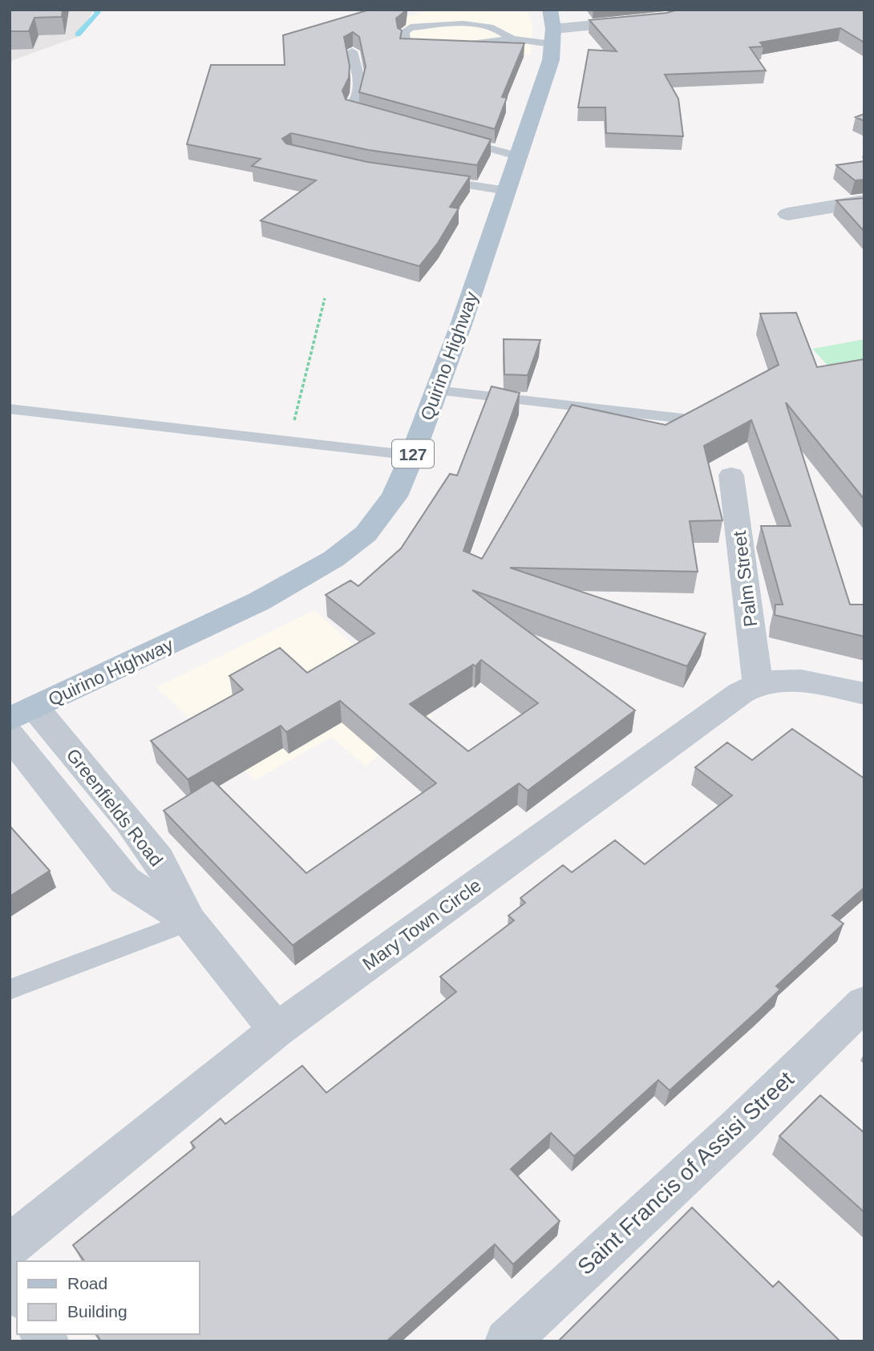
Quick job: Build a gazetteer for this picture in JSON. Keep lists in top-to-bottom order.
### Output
{
  "streets": {
    "main road": ["Quirino Highway", "127"],
    "street": [
      "Palm Street",
      "Greenfields Road",
      "Mary Town Circle",
      "Saint Francis of Assisi Street"
    ]
  },
  "crossings": [
    ["Quirino Highway", "Greenfields Road"],
    ["Palm Street", "Mary Town Circle"]
  ],
  "legend": ["Road", "Building"]
}
